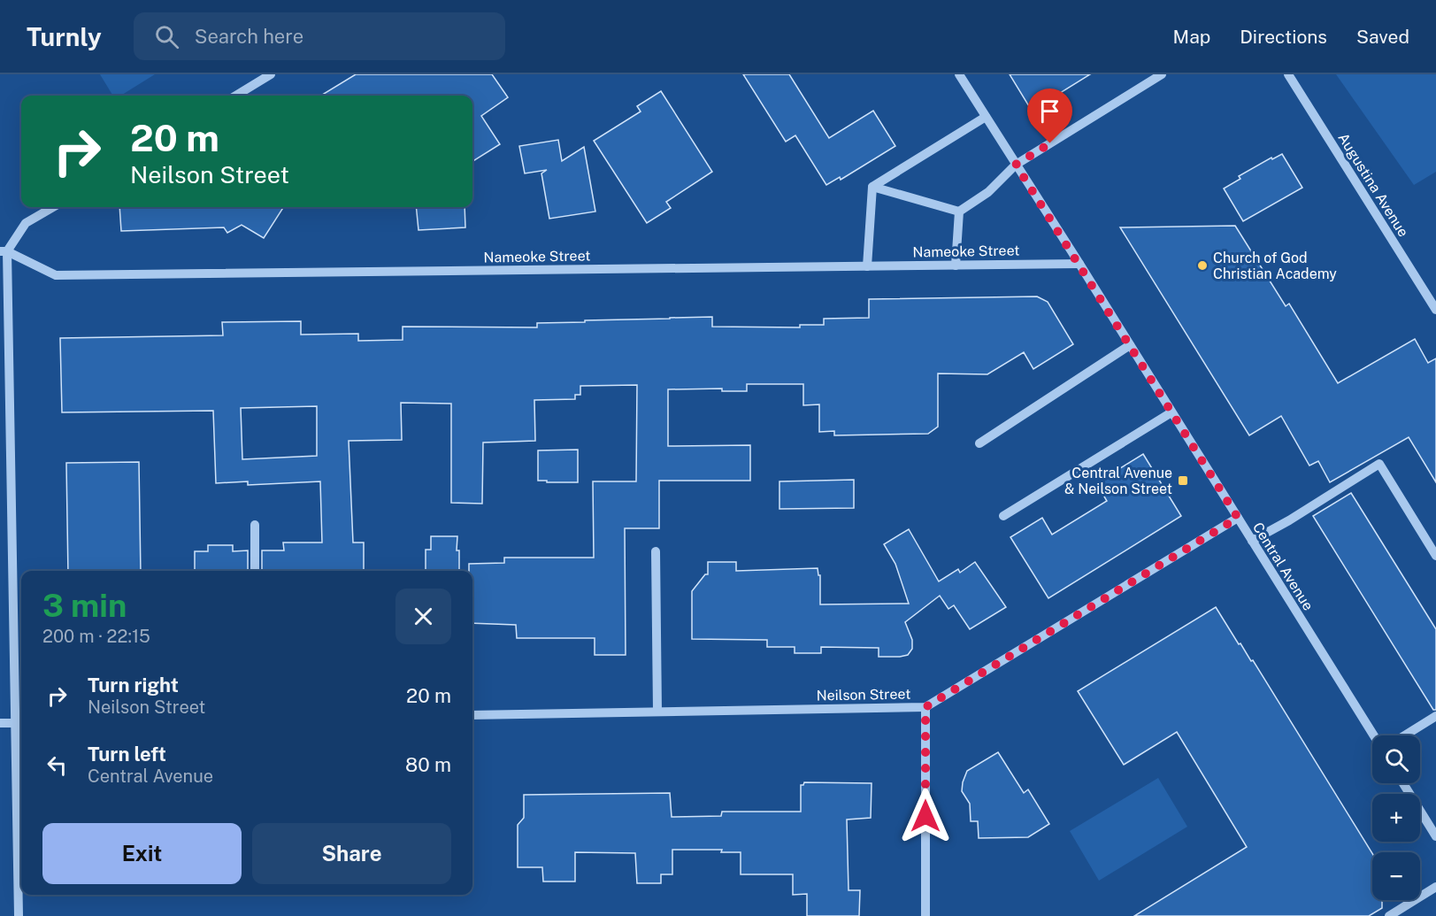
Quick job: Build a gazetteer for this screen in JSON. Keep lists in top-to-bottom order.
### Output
{
  "streets": {
    "street": [
      "Augustina Avenue",
      "Nameoke Street",
      "Central Avenue",
      "Neilson Street"
    ]
  },
  "crossings": [
    ["Nameoke Street", "Central Avenue"],
    ["Central Avenue", "Neilson Street"]
  ],
  "places": {
    "other": ["Church of God Christian Academy"],
    "transit": ["Central Avenue & Neilson Street"]
  },
  "page": {
    "header": "Turnly",
    "search": "Search here",
    "nav": ["Map", "Directions", "Saved"],
    "turn": ["20 m", "Neilson Street"],
    "heading": ["3 min", "200 m · 22:15"],
    "list": [
      {
        "name": "Turn right",
        "note": "Neilson Street",
        "value": "20 m"
      },
      {
        "name": "Turn left",
        "note": "Central Avenue",
        "value": "80 m"
      }
    ],
    "map_buttons": ["+", "−"],
    "buttons": ["Exit", "Share"]
  }
}
